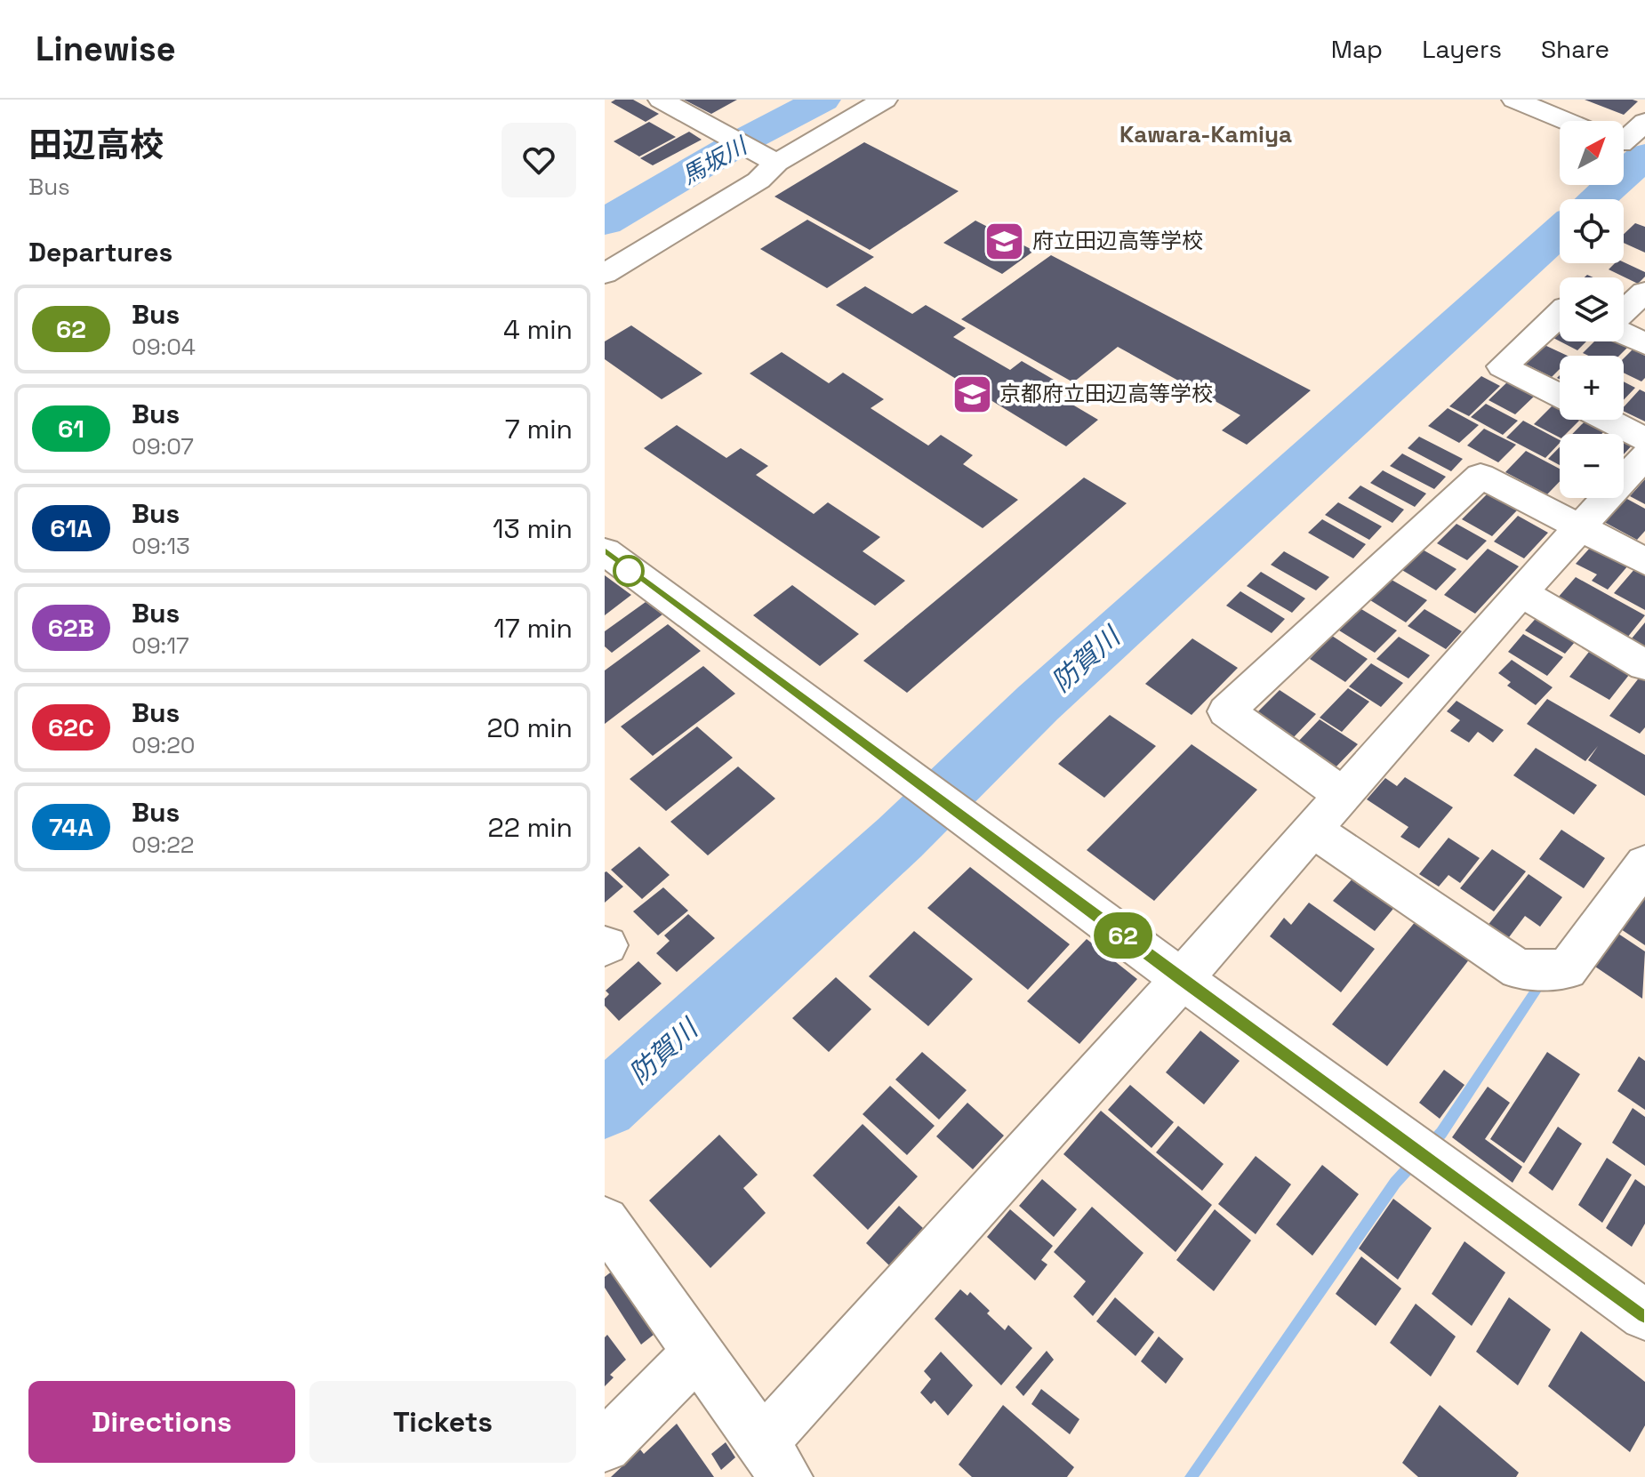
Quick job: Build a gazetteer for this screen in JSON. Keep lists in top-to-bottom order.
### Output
{
  "districts": ["Kawara-Kamiya"],
  "water": ["馬坂川", "防賀川"],
  "places": {
    "school or university": ["府立田辺高等学校", "京都府立田辺高等学校"]
  },
  "lines": ["bus line 62"],
  "north": "top right",
  "page": {
    "header": "Linewise",
    "nav": ["Map", "Layers", "Share"],
    "heading": [
      ["田辺高校", "Bus"],
      "Departures"
    ],
    "on_map": "62",
    "map_buttons": ["+", "−"],
    "list": [
      {
        "mark": "62",
        "name": "Bus",
        "note": "09:04",
        "value": "4 min"
      },
      {
        "mark": "61",
        "name": "Bus",
        "note": "09:07",
        "value": "7 min"
      },
      {
        "mark": "61A",
        "name": "Bus",
        "note": "09:13",
        "value": "13 min"
      },
      {
        "mark": "62B",
        "name": "Bus",
        "note": "09:17",
        "value": "17 min"
      },
      {
        "mark": "62C",
        "name": "Bus",
        "note": "09:20",
        "value": "20 min"
      },
      {
        "mark": "74A",
        "name": "Bus",
        "note": "09:22",
        "value": "22 min"
      }
    ],
    "buttons": ["Directions", "Tickets"]
  }
}
